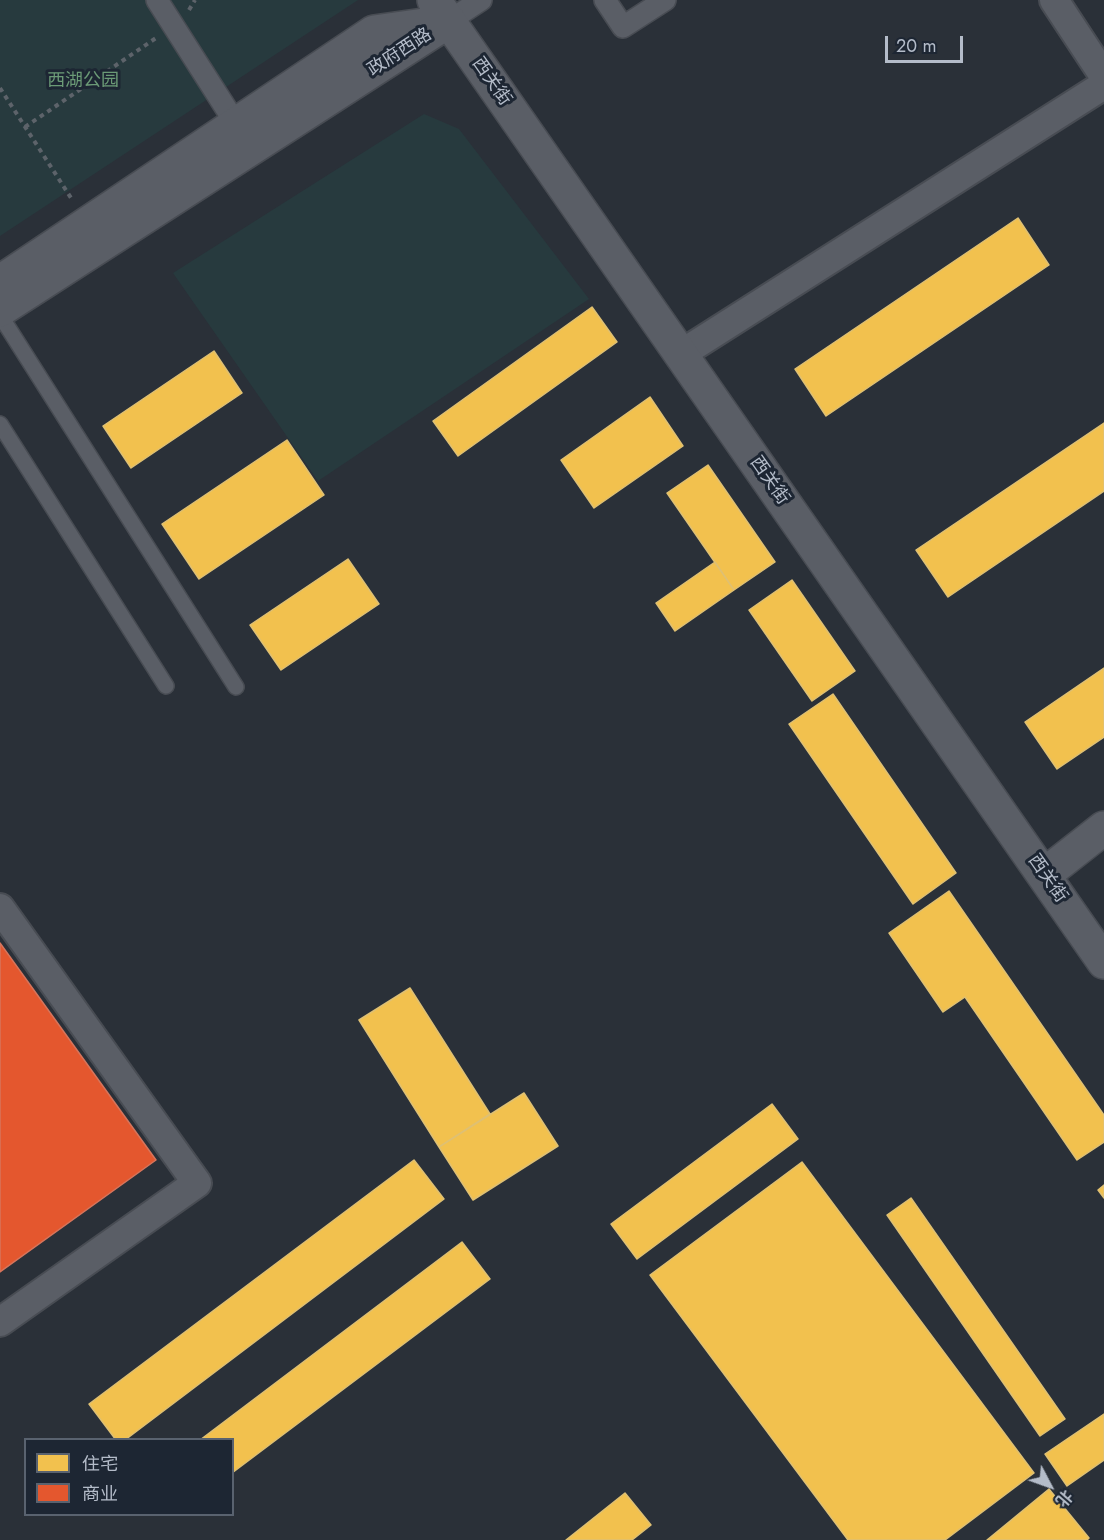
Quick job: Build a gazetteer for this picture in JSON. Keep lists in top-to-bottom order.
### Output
{
  "streets": {
    "street": ["政府西路", "西关街"]
  },
  "crossings": [
    ["政府西路", "西关街"]
  ],
  "parks": ["西湖公园"],
  "legend": ["住宅", "商业"],
  "scale_bar": "20 m",
  "north": "bottom right"
}
